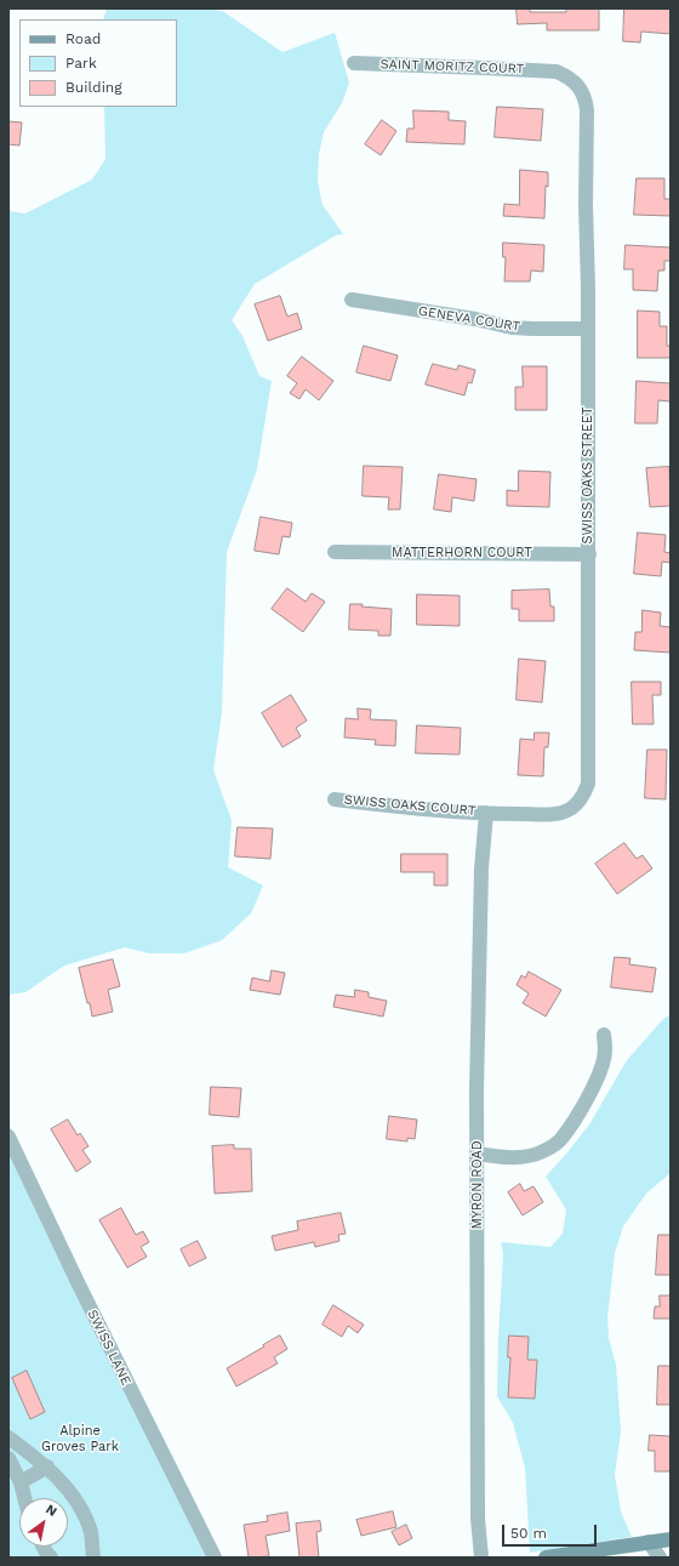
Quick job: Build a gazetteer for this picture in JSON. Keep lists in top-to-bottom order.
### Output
{
  "streets": {
    "street": [
      "SAINT MORITZ COURT",
      "GENEVA COURT",
      "SWISS OAKS STREET",
      "MATTERHORN COURT",
      "SWISS OAKS COURT",
      "MYRON ROAD",
      "SWISS LANE"
    ]
  },
  "crossings": [
    ["SAINT MORITZ COURT", "SWISS OAKS STREET"],
    ["GENEVA COURT", "SWISS OAKS STREET"],
    ["SWISS OAKS STREET", "MATTERHORN COURT"],
    ["SWISS OAKS STREET", "SWISS OAKS COURT"],
    ["SWISS OAKS STREET", "MYRON ROAD"],
    ["SWISS OAKS COURT", "MYRON ROAD"]
  ],
  "parks": ["Alpine Groves Park"],
  "legend": ["Road", "Park", "Building"],
  "scale_bar": "50 m",
  "north": "top right"
}
